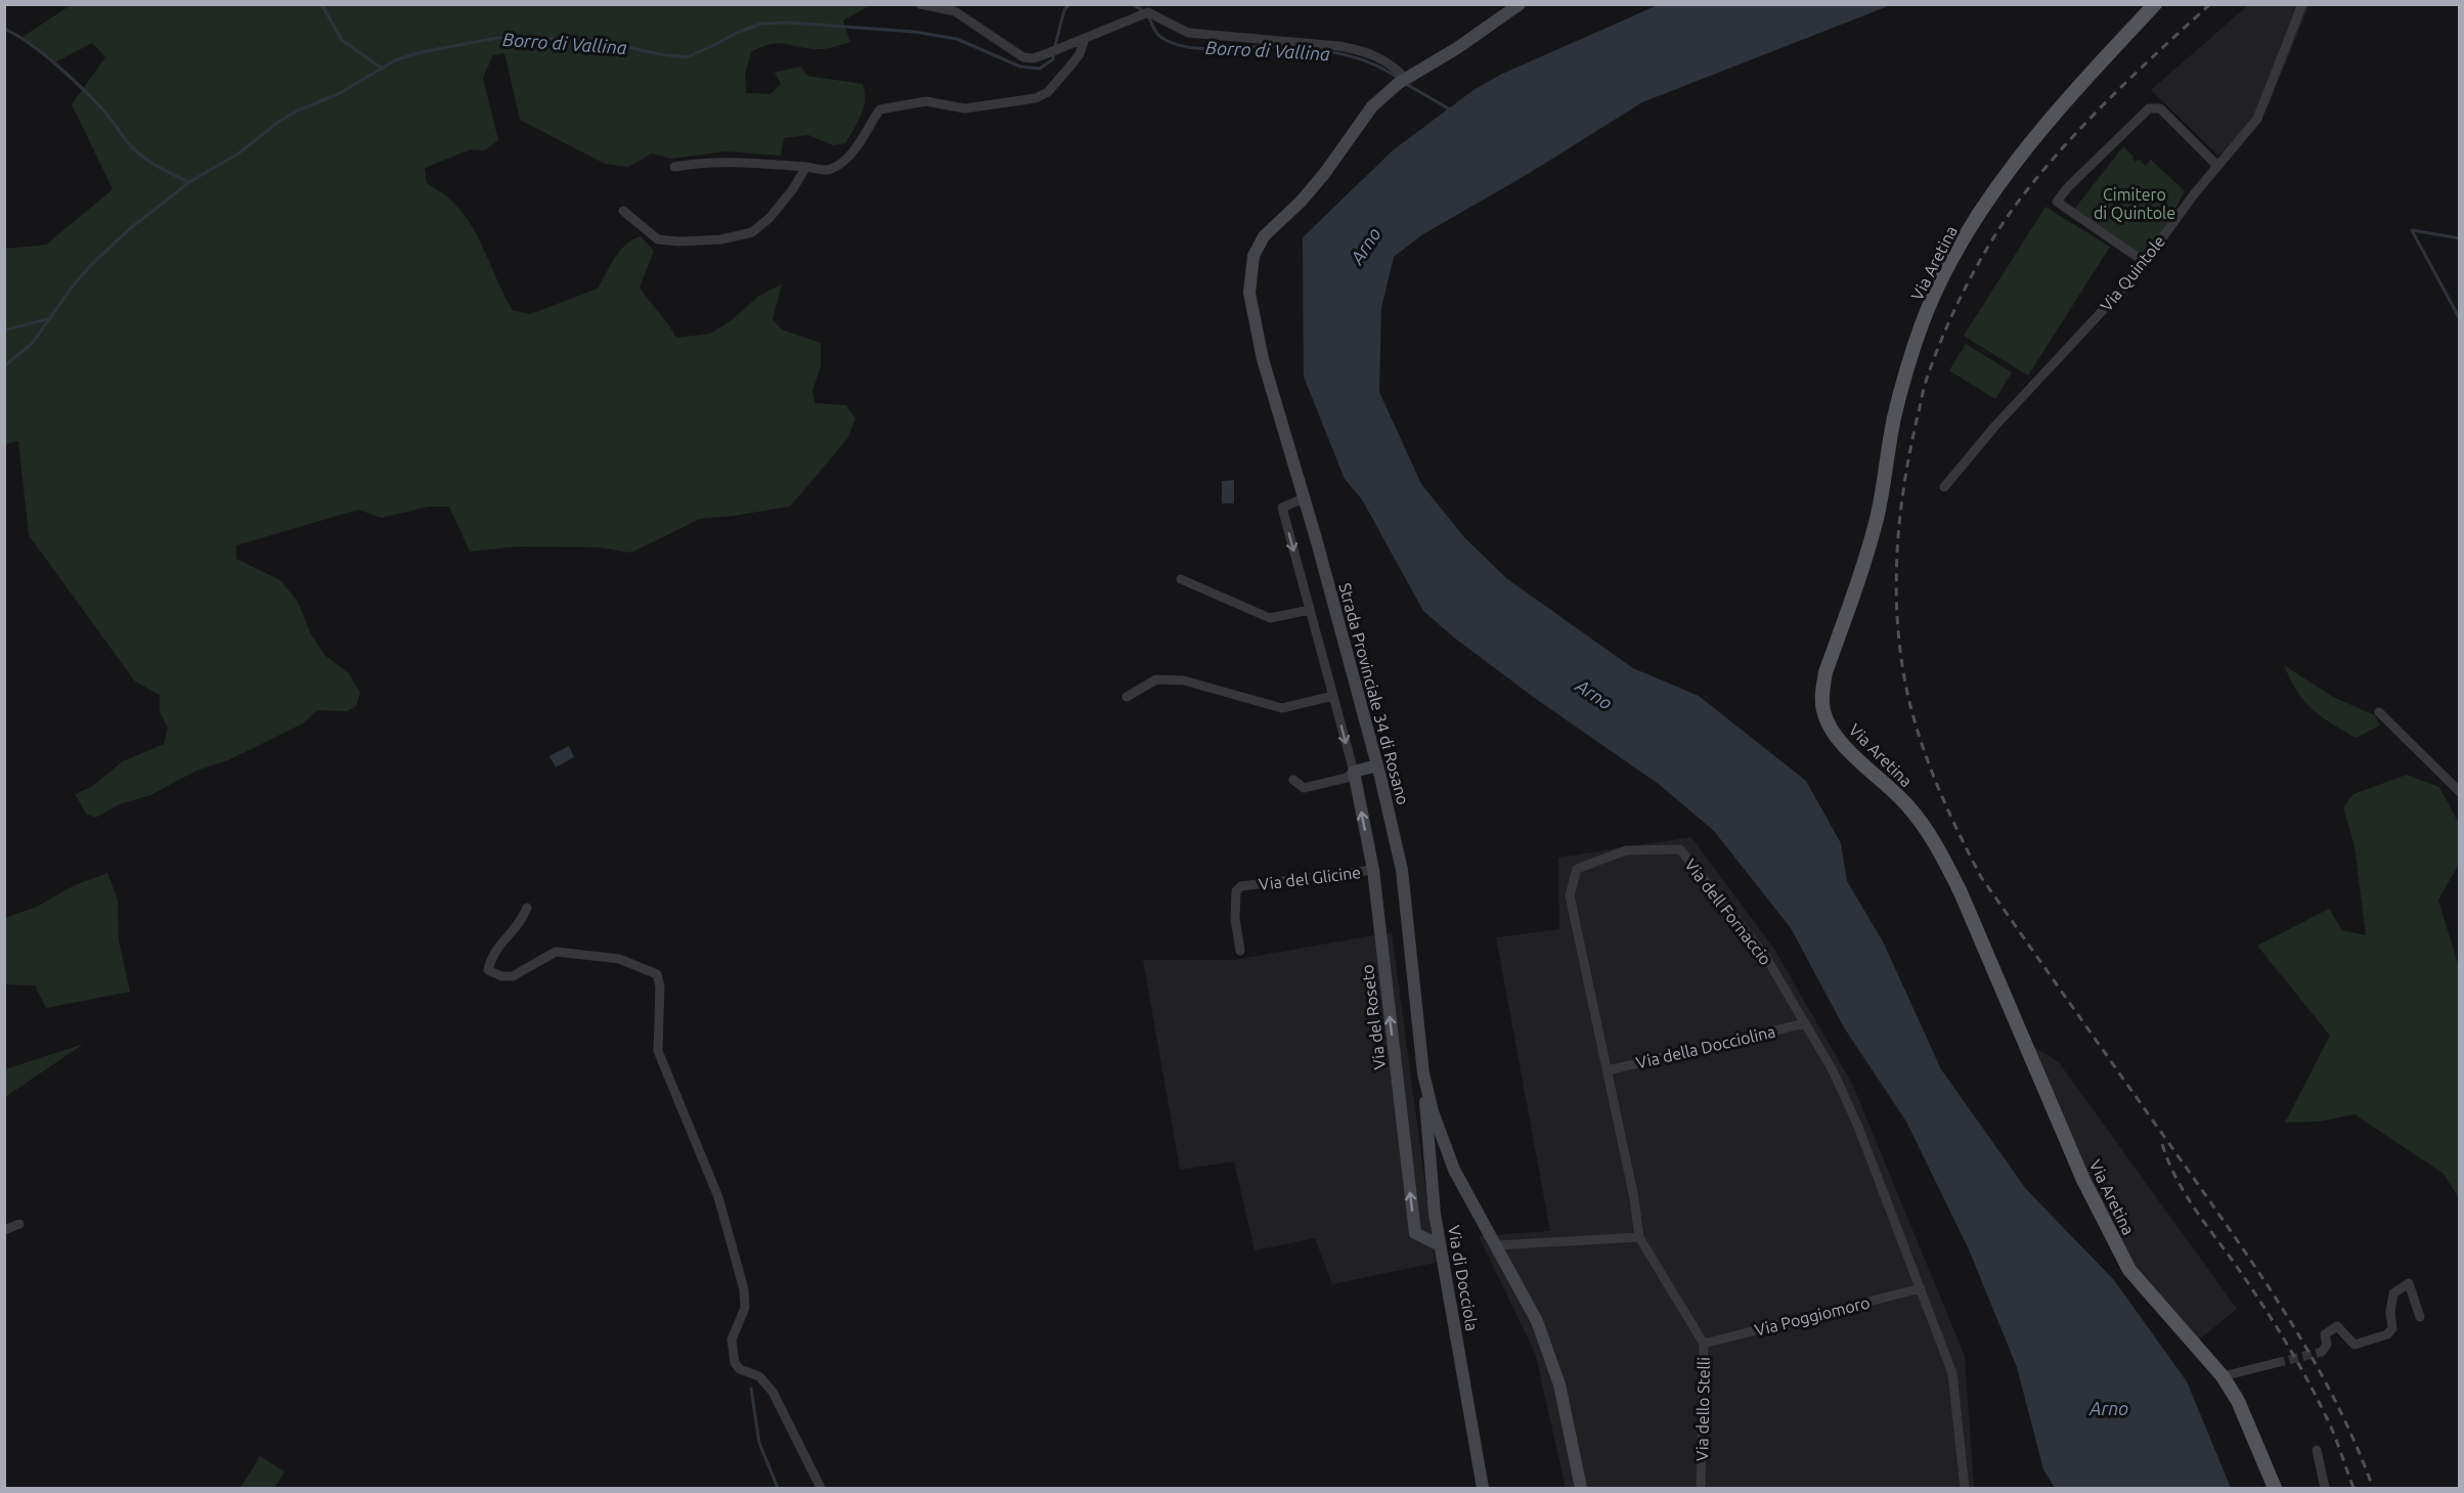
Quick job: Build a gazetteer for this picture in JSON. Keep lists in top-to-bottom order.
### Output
{
  "streets": {
    "main road": [
      "Via Aretina",
      "Strada Provinciale 34 di Rosano",
      "Via del Roseto",
      "Via di Docciola"
    ],
    "street": [
      "Via Quintole",
      "Via del Glicine",
      "Via dell Fornaccio",
      "Via della Docciolina",
      "Via Poggiomoro",
      "Via dello Stelli"
    ]
  },
  "crossings": [
    ["Strada Provinciale 34 di Rosano", "Via del Roseto"],
    ["Strada Provinciale 34 di Rosano", "Via di Docciola"],
    ["Via del Glicine", "Via del Roseto"],
    ["Via dell Fornaccio", "Via della Docciolina"],
    ["Via dell Fornaccio", "Via Poggiomoro"],
    ["Via dell Fornaccio", "Via dello Stelli"],
    ["Via del Roseto", "Via di Docciola"],
    ["Via Poggiomoro", "Via dello Stelli"]
  ],
  "water": ["Borro di Vallina", "Arno"],
  "parks": ["Cimitero di Quintole"]
}
